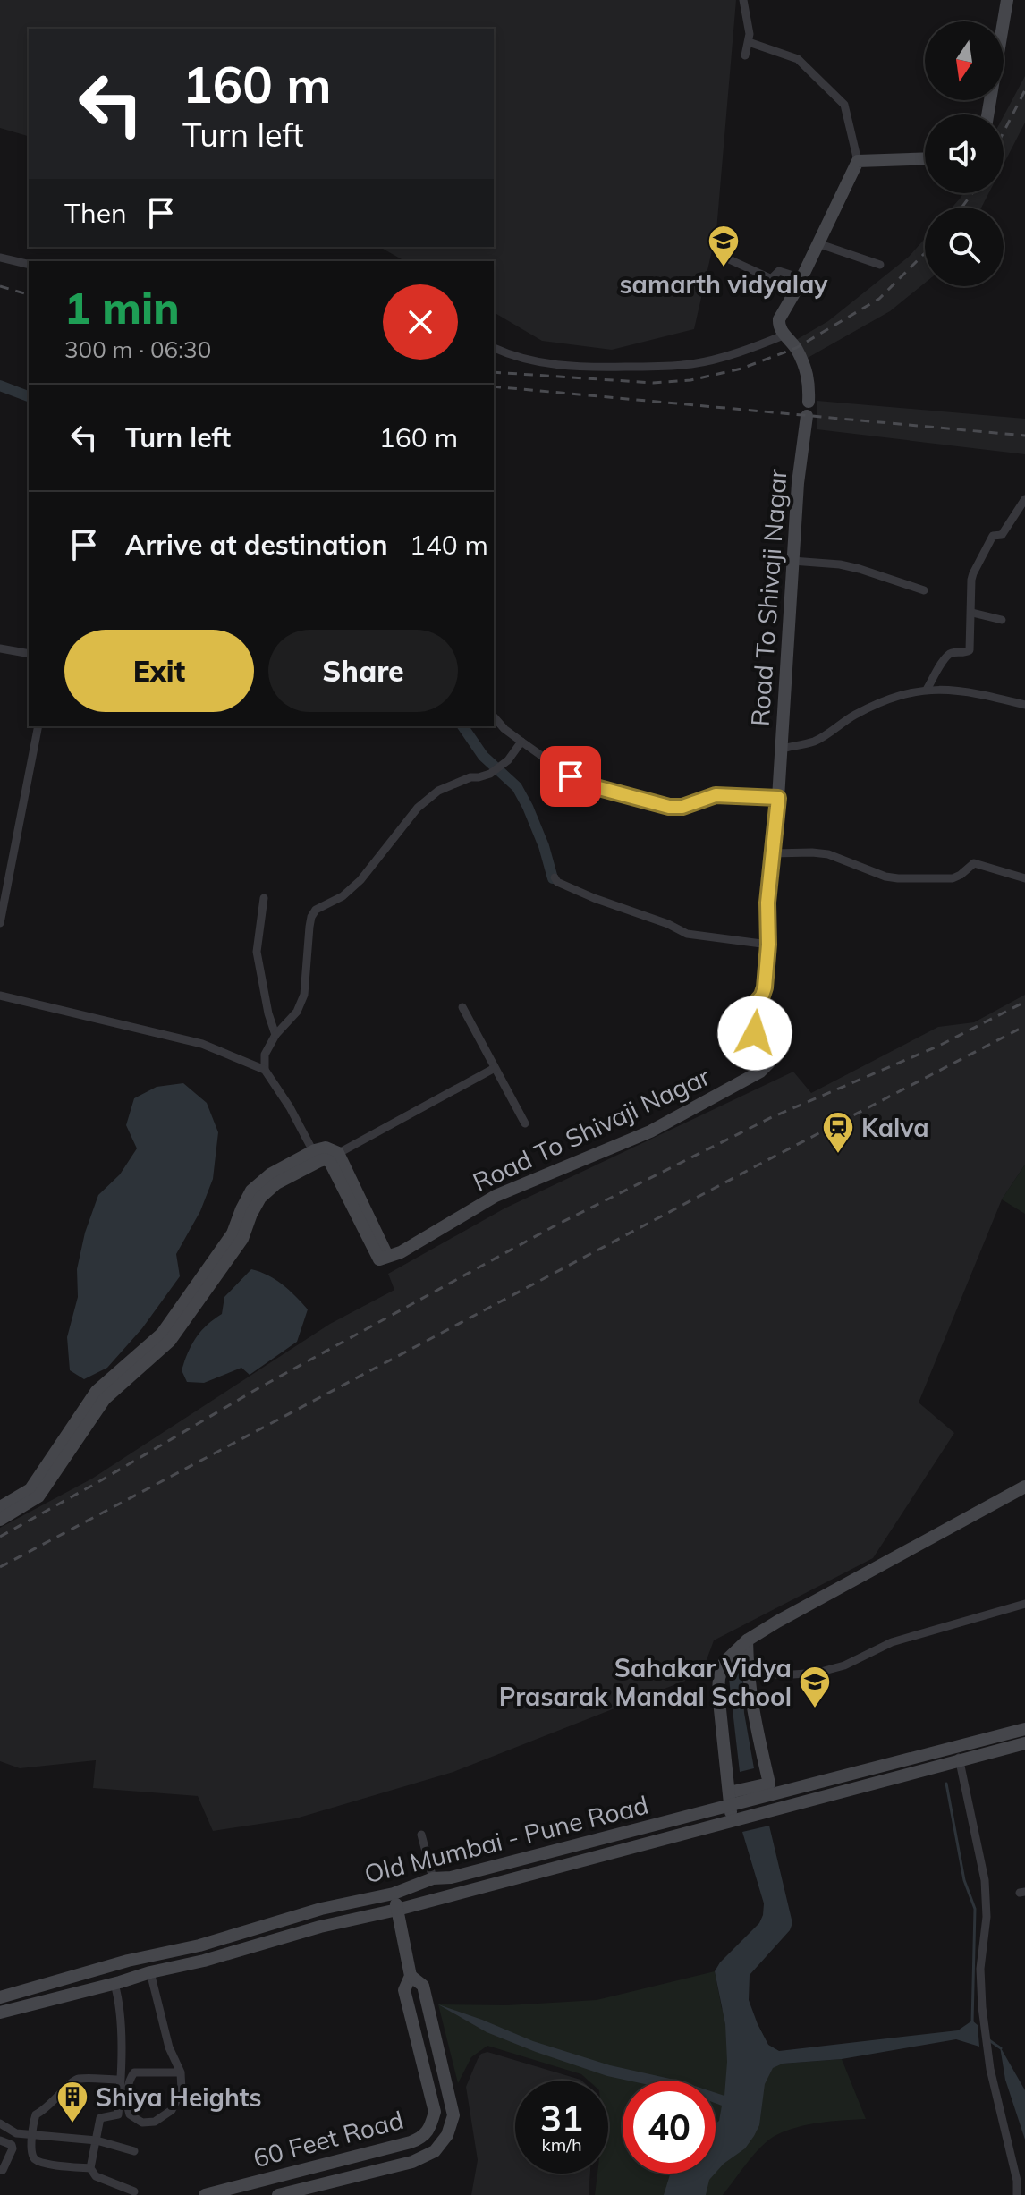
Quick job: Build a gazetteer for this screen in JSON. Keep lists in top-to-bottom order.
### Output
{
  "streets": {
    "street": ["Road To Shivaji Nagar", "Old Mumbai - Pune Road", "60 Feet Road"]
  },
  "crossings": [
    ["Old Mumbai - Pune Road", "60 Feet Road"]
  ],
  "places": {
    "school or university": ["samarth vidyalay", "Sahakar Vidya Prasarak Mandal School"],
    "station": ["Kalva"],
    "building": ["Shiya Heights"]
  },
  "north": "bottom",
  "page": {
    "turn": ["160 m", "Turn left"],
    "then": "Then",
    "heading": ["1 min", "300 m · 06:30"],
    "list": [
      {
        "name": "Turn left",
        "value": "160 m"
      },
      {
        "name": "Arrive at destination",
        "value": "140 m"
      }
    ],
    "buttons": ["Exit", "Share"],
    "speed": "31 km/h",
    "limit": "40"
  }
}
